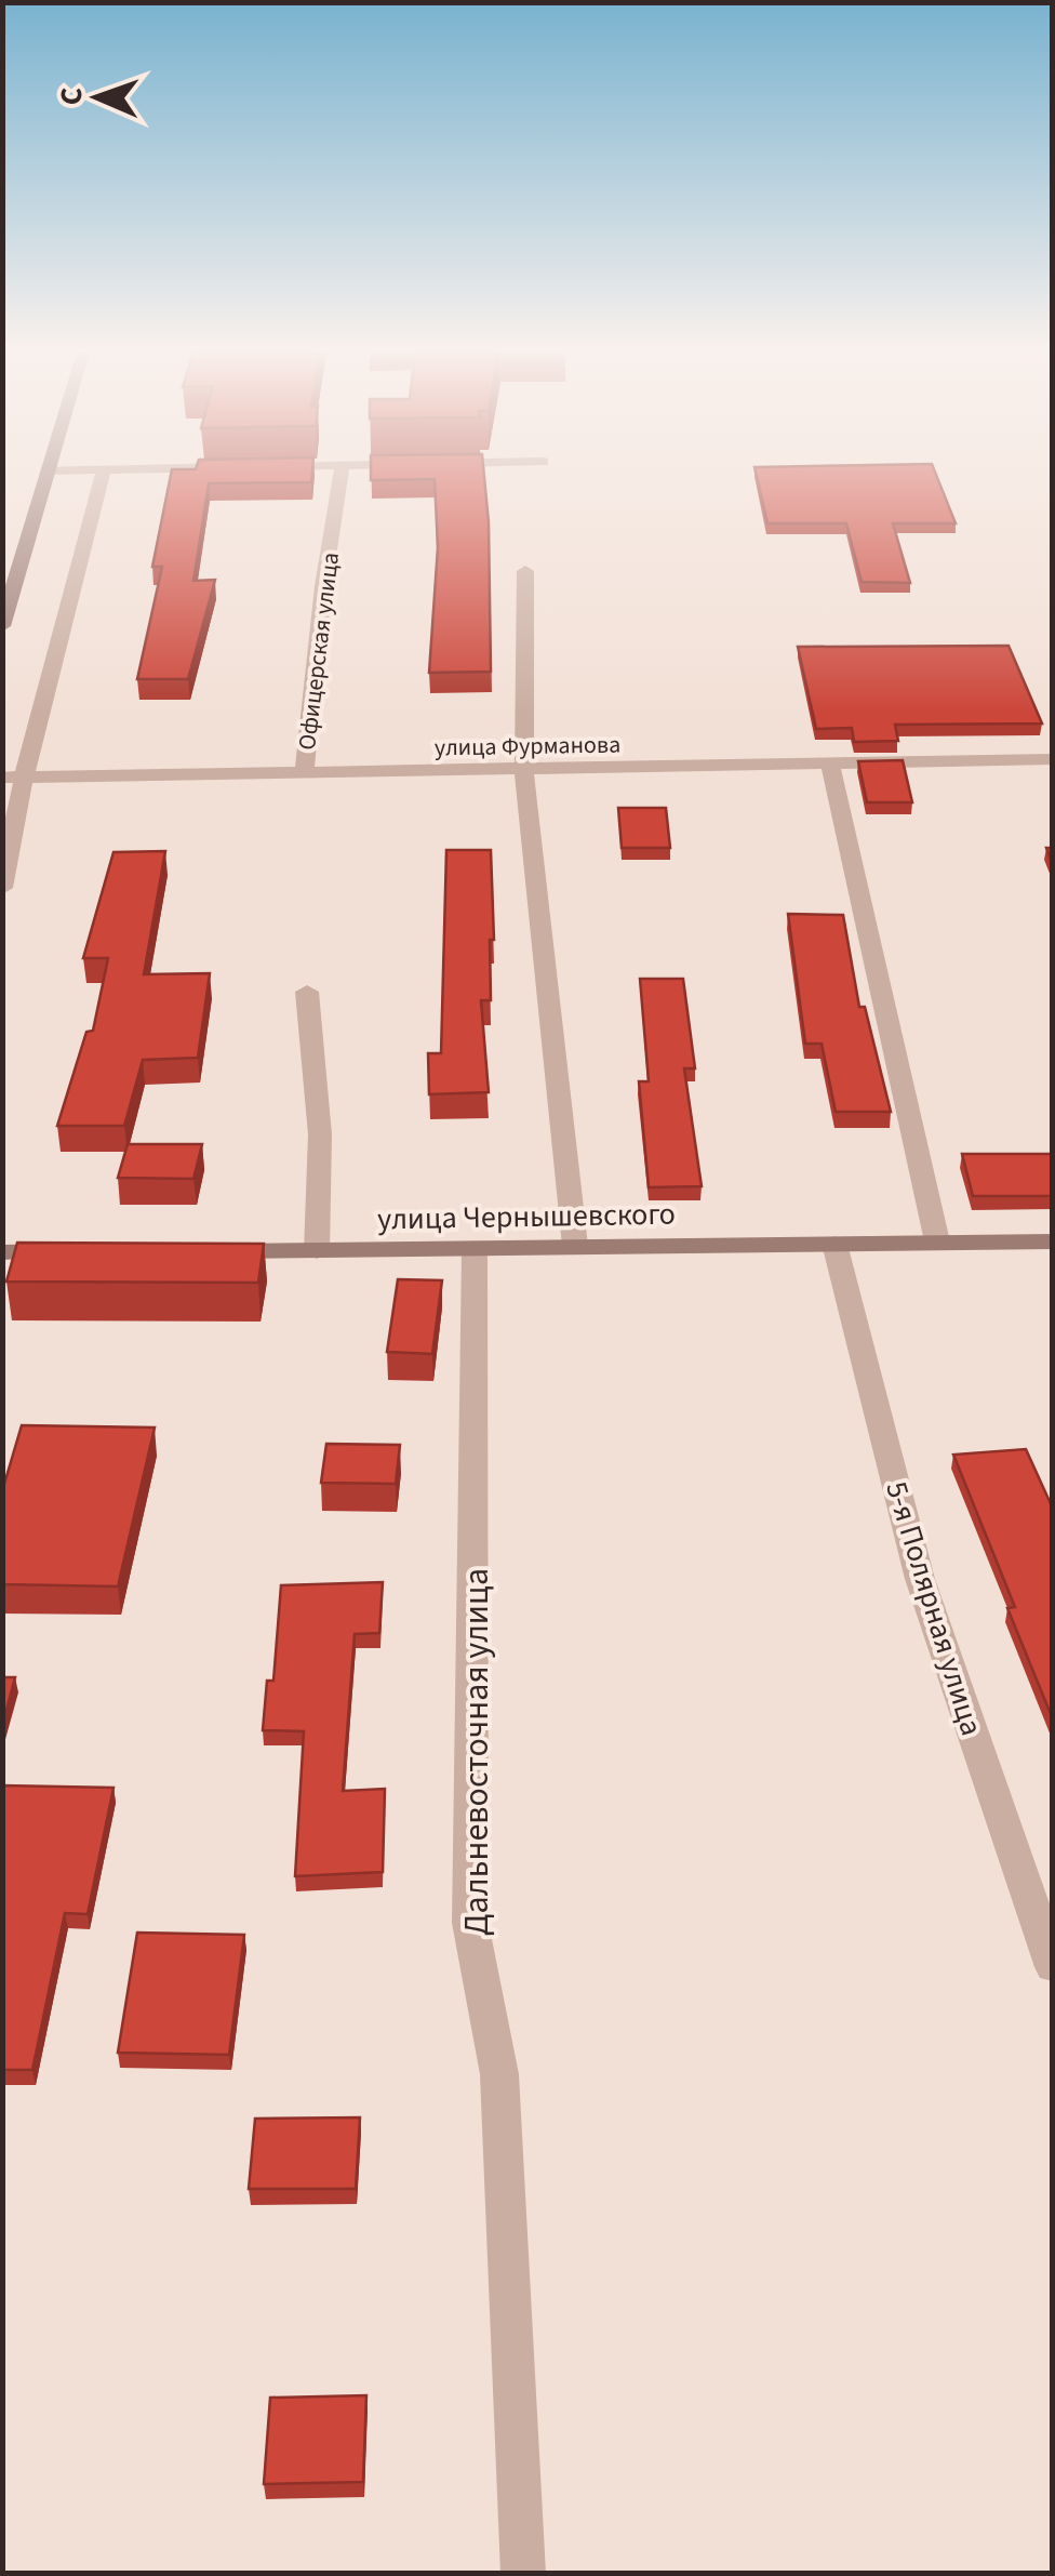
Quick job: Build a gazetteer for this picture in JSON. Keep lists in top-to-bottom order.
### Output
{
  "streets": {
    "main road": ["улица Чернышевского"],
    "street": [
      "Офицерская улица",
      "улица Фурманова",
      "5-я Полярная улица",
      "Дальневосточная улица"
    ]
  },
  "crossings": [
    ["Офицерская улица", "улица Фурманова"],
    ["улица Чернышевского", "5-я Полярная улица"],
    ["улица Чернышевского", "Дальневосточная улица"]
  ],
  "north": "left"
}
